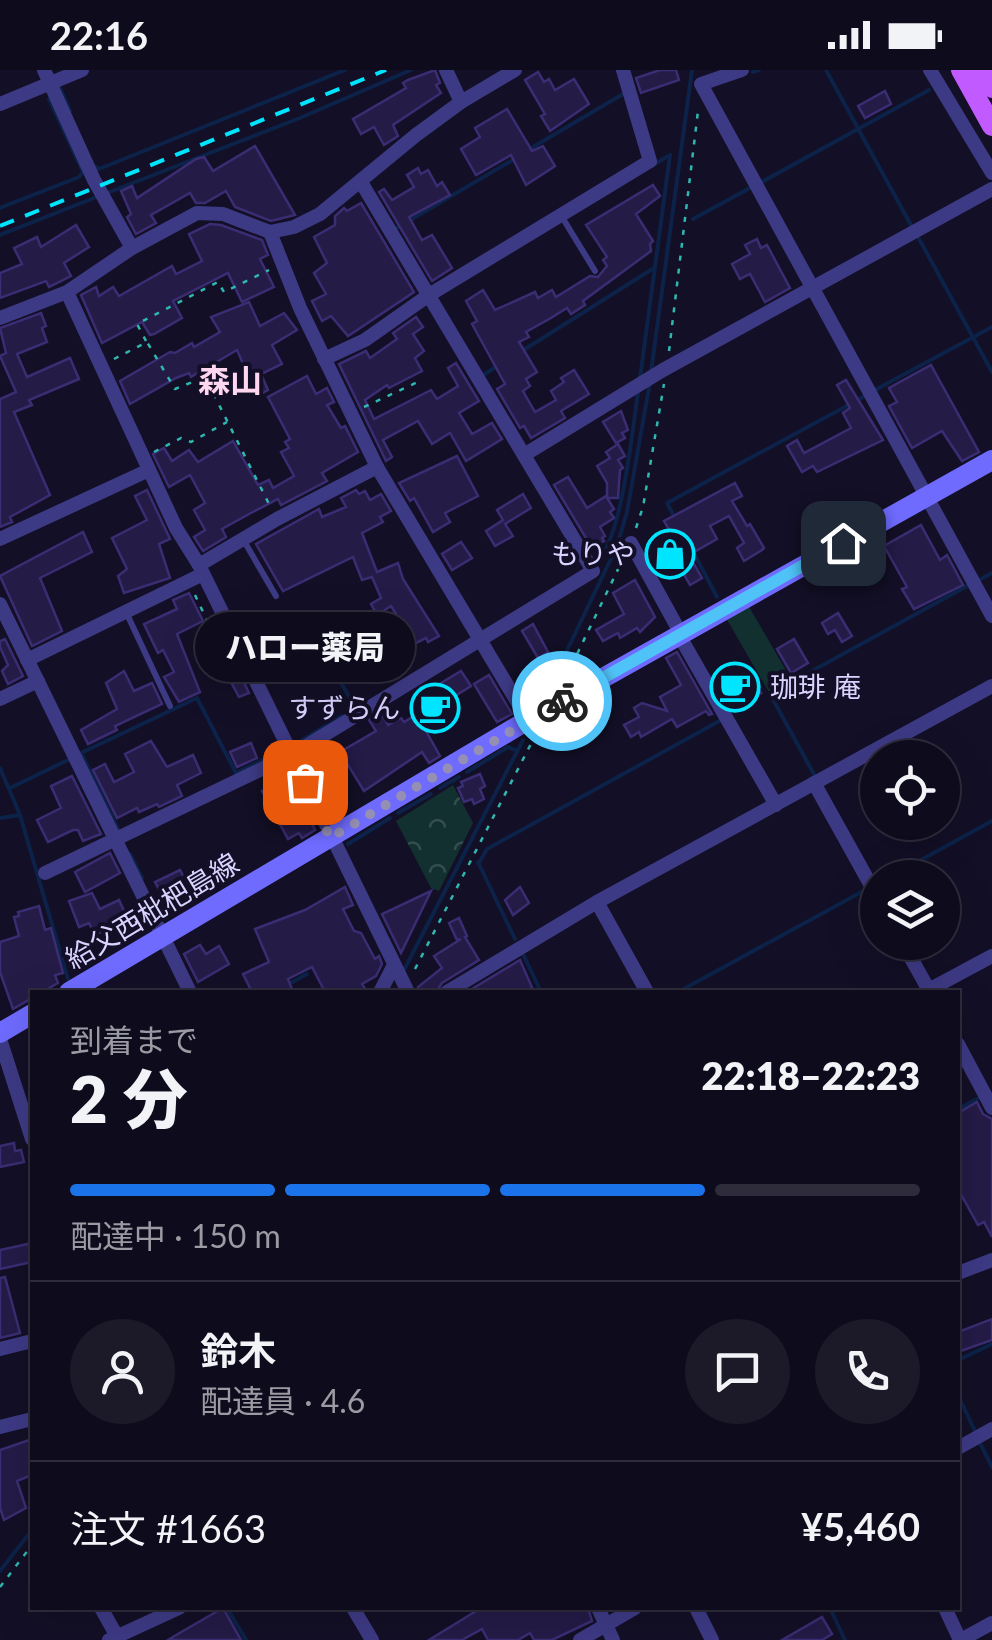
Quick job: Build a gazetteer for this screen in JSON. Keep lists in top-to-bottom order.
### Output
{
  "streets": {
    "main road": ["給父西枇杷島線"]
  },
  "districts": ["森山"],
  "places": {
    "shop": ["もりや"],
    "cafe": ["珈琲 庵", "すずらん"],
    "other": ["ハロー薬局"]
  },
  "page": {
    "status": "22:16",
    "bubble": "ハロー薬局",
    "heading": ["2 分", "到着まで", "22:18–22:23"],
    "panel": [
      "鈴木",
      "配達員 · 4.6",
      "注文 #1663",
      "¥5,460"
    ],
    "bar": "配達中 · 150 m"
  }
}
